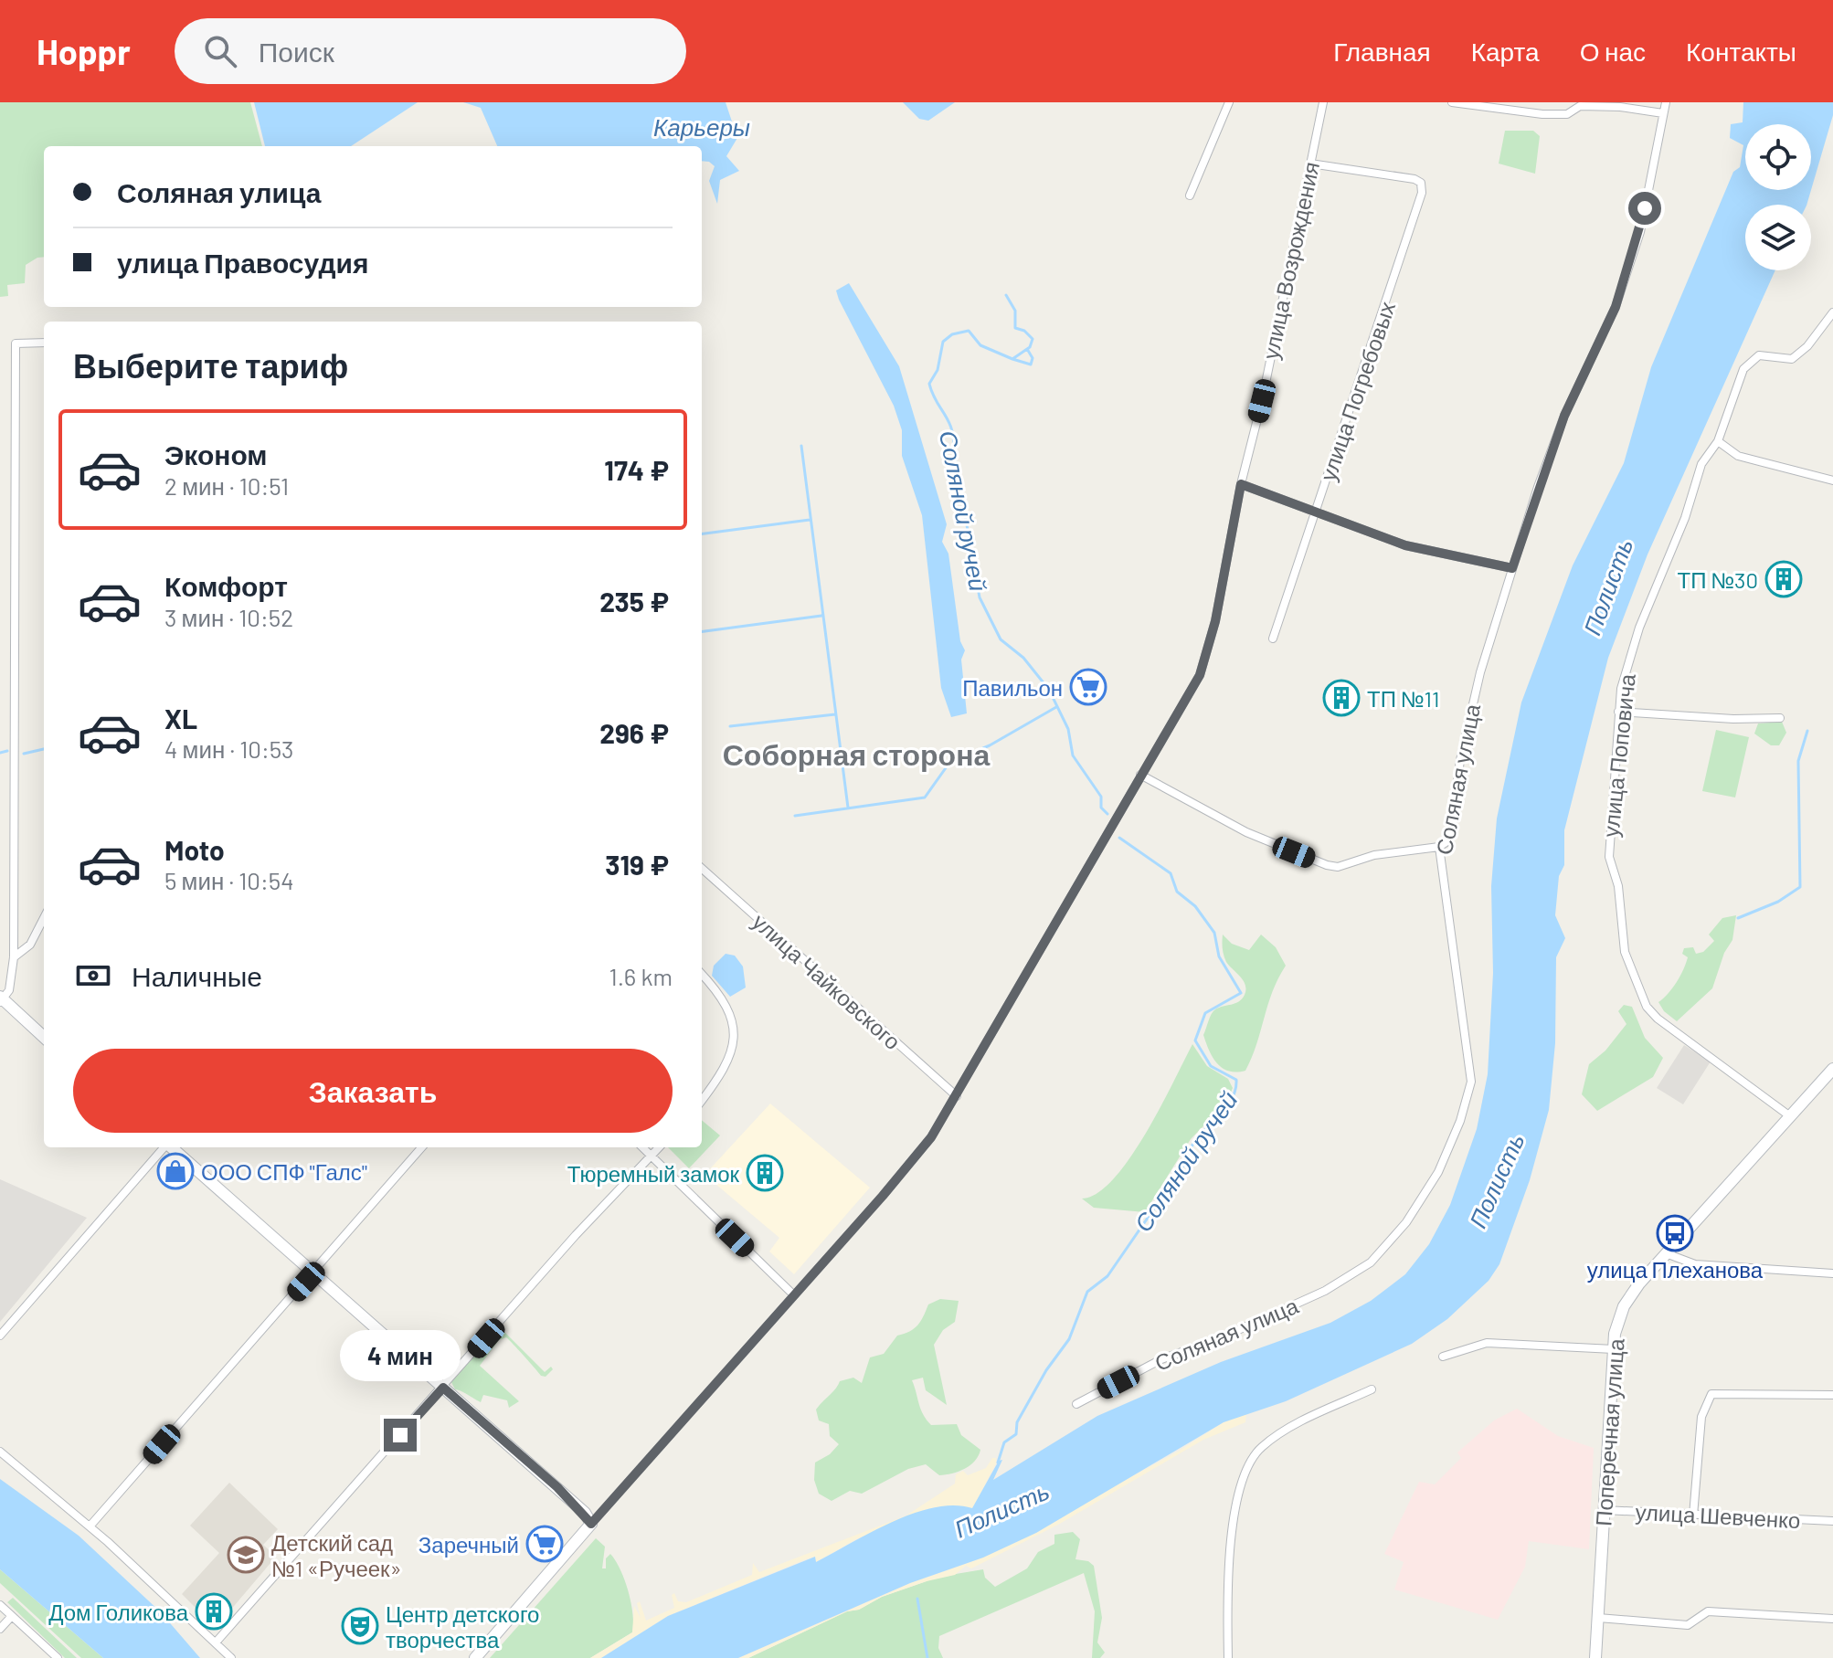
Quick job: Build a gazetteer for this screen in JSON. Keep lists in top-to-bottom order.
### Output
{
  "streets": {
    "street": [
      "улица Возрождения",
      "улица Погребовых",
      "улица Поповича",
      "Соляная улица",
      "улица Чайковского",
      "Поперечная улица",
      "улица Шевченко"
    ]
  },
  "crossings": [
    ["улица Возрождения", "улица Погребовых"],
    ["улица Возрождения", "улица Чайковского"],
    ["улица Поповича", "Поперечная улица"],
    ["Поперечная улица", "улица Шевченко"]
  ],
  "districts": ["Соборная сторона"],
  "water": ["Карьеры", "Соляной ручей", "Полисть"],
  "places": {
    "building": [
      "ТП №30",
      "ТП №11",
      "Тюремный замок",
      "Дом Голикова"
    ],
    "supermarket": ["Павильон", "Заречный"],
    "shop": ["ООО СПФ \"Галс\""],
    "bus stop": ["улица Плеханова"],
    "school or university": ["Детский сад №1 «Ручеек»"],
    "theatre": ["Центр детского творчества"]
  },
  "page": {
    "header": "Hoppr",
    "search": "Поиск",
    "nav": [
      "Главная",
      "Карта",
      "О нас",
      "Контакты"
    ],
    "banner": ["Соляная улица", "улица Правосудия"],
    "heading": "Выберите тариф",
    "list": [
      {
        "name": "Эконом",
        "note": "2 мин · 10:51",
        "value": "174 ₽"
      },
      {
        "name": "Комфорт",
        "note": "3 мин · 10:52",
        "value": "235 ₽"
      },
      {
        "name": "XL",
        "note": "4 мин · 10:53",
        "value": "296 ₽"
      },
      {
        "name": "Moto",
        "note": "5 мин · 10:54",
        "value": "319 ₽"
      }
    ],
    "pay": ["Наличные", "1.6 km"],
    "buttons": "Заказать",
    "bubble": "4 мин"
  }
}
